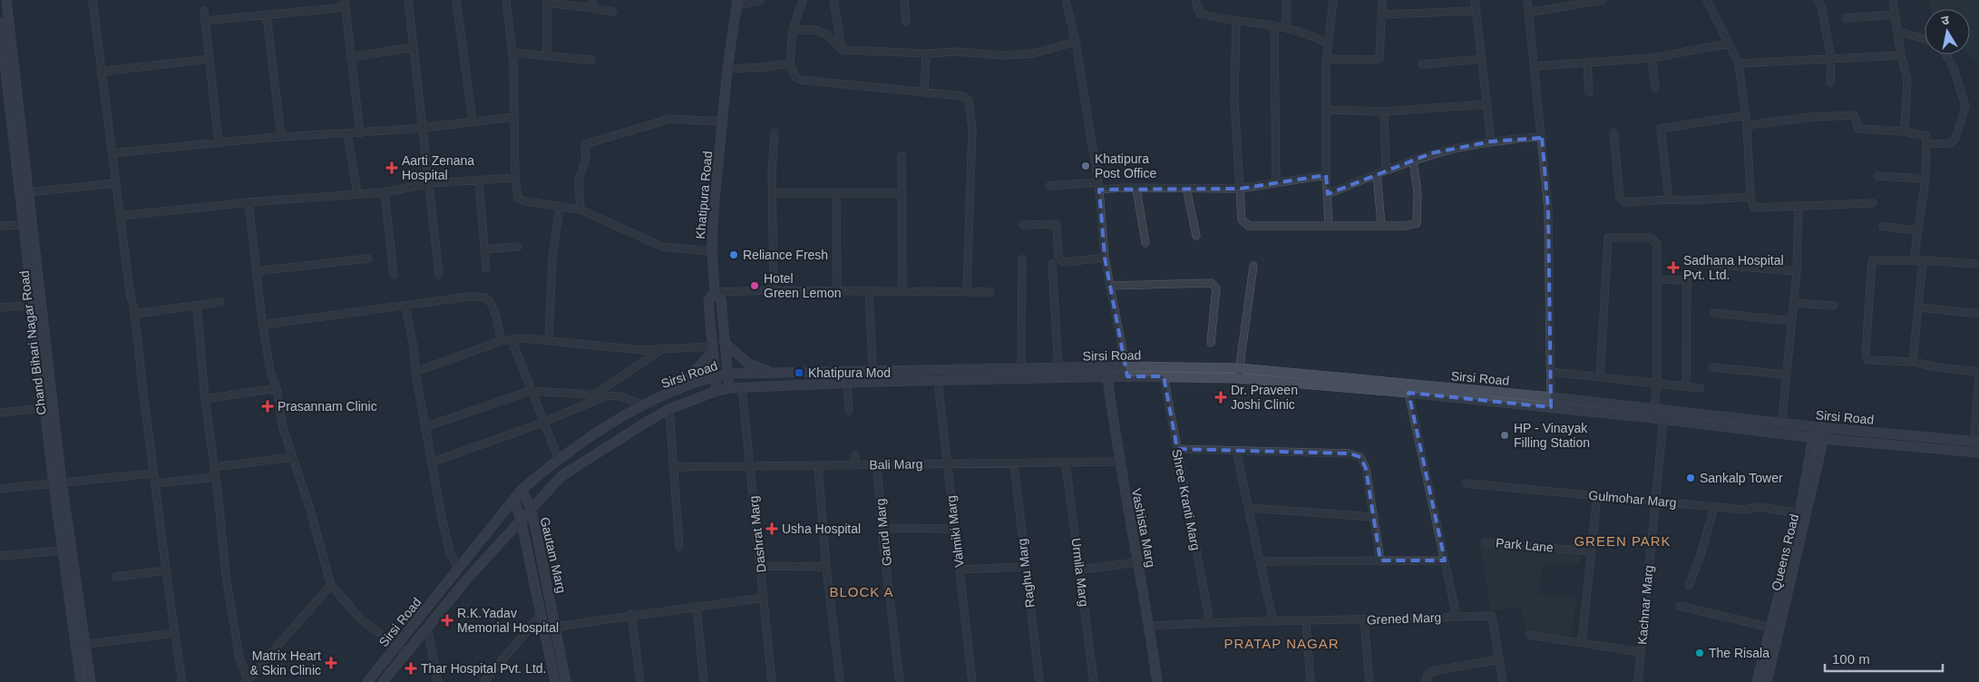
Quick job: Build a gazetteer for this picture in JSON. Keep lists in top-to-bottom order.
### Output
{
  "streets": {
    "street": [
      "Khatipura Road",
      "Chand Bihari Nagar Road",
      "Sirsi Road",
      "Bali Marg",
      "Gulmohar Marg",
      "Shree Kranti Marg",
      "Vashista Marg",
      "Valmiki Marg",
      "Garud Marg",
      "Dashrat Marg",
      "Park Lane",
      "Queens Road",
      "Gautam Marg",
      "Urmila Marg",
      "Raghu Marg",
      "Kachnar Marg",
      "Grened Marg"
    ]
  },
  "crossings": [
    ["Khatipura Road", "Sirsi Road"],
    ["Sirsi Road", "Shree Kranti Marg"],
    ["Sirsi Road", "Vashista Marg"],
    ["Sirsi Road", "Valmiki Marg"],
    ["Sirsi Road", "Dashrat Marg"],
    ["Sirsi Road", "Queens Road"],
    ["Sirsi Road", "Gautam Marg"],
    ["Sirsi Road", "Kachnar Marg"],
    ["Sirsi Road", "Grened Marg"],
    ["Bali Marg", "Vashista Marg"],
    ["Bali Marg", "Valmiki Marg"],
    ["Bali Marg", "Garud Marg"],
    ["Bali Marg", "Dashrat Marg"],
    ["Bali Marg", "Urmila Marg"],
    ["Bali Marg", "Raghu Marg"],
    ["Gulmohar Marg", "Queens Road"],
    ["Gulmohar Marg", "Kachnar Marg"],
    ["Shree Kranti Marg", "Grened Marg"],
    ["Vashista Marg", "Grened Marg"]
  ],
  "districts": ["GREEN PARK", "BLOCK A", "PRATAP NAGAR"],
  "places": {
    "other": [
      "Khatipura Post Office",
      "Reliance Fresh",
      "Hotel Green Lemon",
      "HP - Vinayak Filling Station",
      "Sankalp Tower",
      "The Risala"
    ],
    "health": [
      "Aarti Zenana Hospital",
      "Sadhana Hospital Pvt. Ltd.",
      "Dr. Praveen Joshi Clinic",
      "Prasannam Clinic",
      "Usha Hospital",
      "R.K.Yadav Memorial Hospital",
      "Matrix Heart & Skin Clinic",
      "Thar Hospital Pvt. Ltd."
    ],
    "transit": ["Khatipura Mod"]
  },
  "scale_bar": "100 m",
  "north": "top"
}
